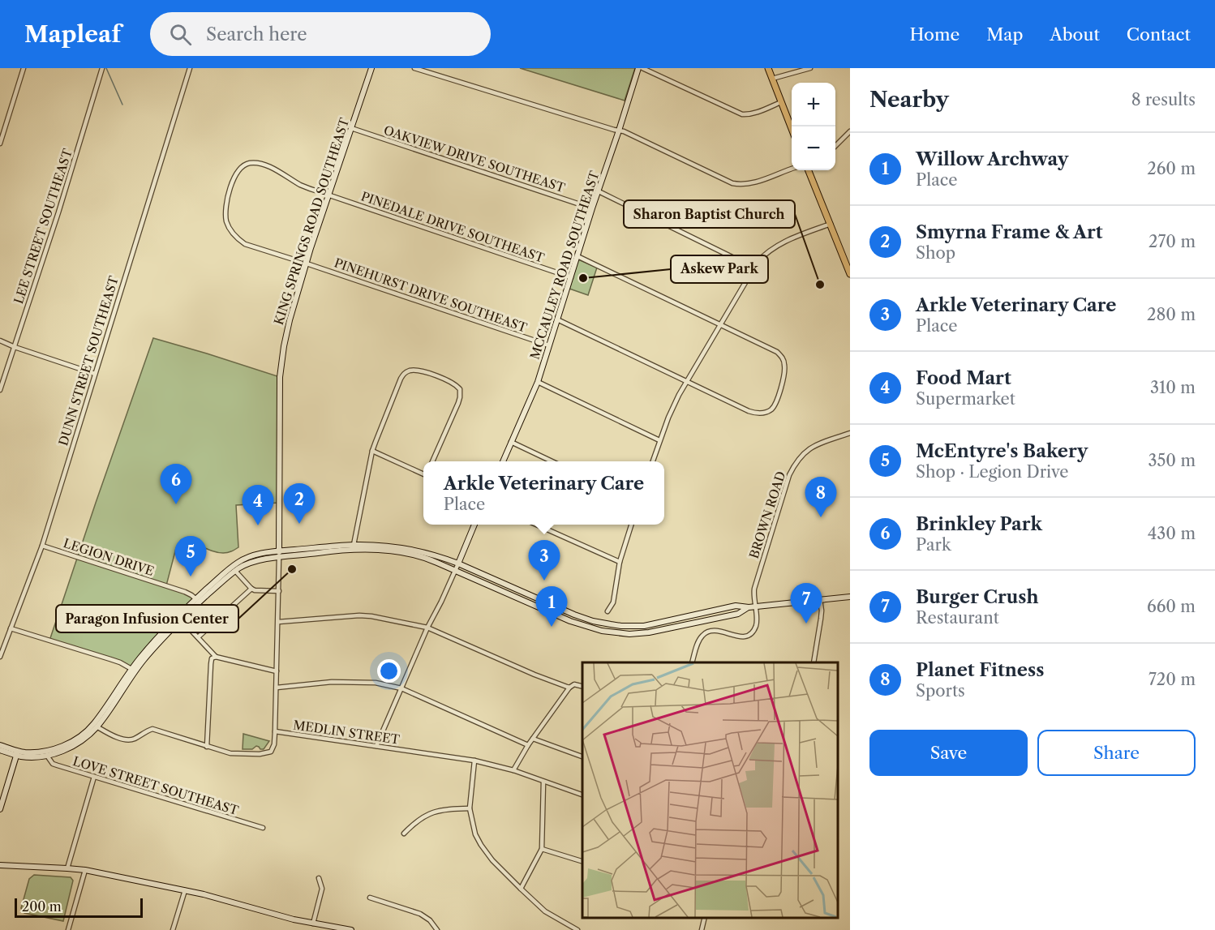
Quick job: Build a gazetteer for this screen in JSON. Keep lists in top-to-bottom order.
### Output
{
  "streets": {
    "main road": ["KING SPRINGS ROAD SOUTHEAST", "MCCAULEY ROAD SOUTHEAST"],
    "street": [
      "OAKVIEW DRIVE SOUTHEAST",
      "LEE STREET SOUTHEAST",
      "PINEDALE DRIVE SOUTHEAST",
      "PINEHURST DRIVE SOUTHEAST",
      "DUNN STREET SOUTHEAST",
      "BROWN ROAD",
      "LEGION DRIVE",
      "MEDLIN STREET",
      "LOVE STREET SOUTHEAST"
    ]
  },
  "crossings": [
    ["OAKVIEW DRIVE SOUTHEAST", "KING SPRINGS ROAD SOUTHEAST"],
    ["OAKVIEW DRIVE SOUTHEAST", "MCCAULEY ROAD SOUTHEAST"],
    ["KING SPRINGS ROAD SOUTHEAST", "PINEDALE DRIVE SOUTHEAST"],
    ["KING SPRINGS ROAD SOUTHEAST", "PINEHURST DRIVE SOUTHEAST"],
    ["PINEDALE DRIVE SOUTHEAST", "MCCAULEY ROAD SOUTHEAST"],
    ["PINEDALE DRIVE SOUTHEAST", "PINEHURST DRIVE SOUTHEAST"],
    ["MCCAULEY ROAD SOUTHEAST", "PINEHURST DRIVE SOUTHEAST"],
    ["DUNN STREET SOUTHEAST", "LEGION DRIVE"]
  ],
  "places": ["Askew Park", "Sharon Baptist Church", "Paragon Infusion Center"],
  "scale_bar": "200 m",
  "page": {
    "header": "Mapleaf",
    "search": "Search here",
    "nav": [
      "Home",
      "Map",
      "About",
      "Contact"
    ],
    "heading": ["Nearby", "8 results"],
    "map_buttons": ["+", "−"],
    "list": [
      {
        "mark": "1",
        "name": "Willow Archway",
        "note": "Place",
        "value": "260 m"
      },
      {
        "mark": "2",
        "name": "Smyrna Frame & Art",
        "note": "Shop",
        "value": "270 m"
      },
      {
        "mark": "3",
        "name": "Arkle Veterinary Care",
        "note": "Place",
        "value": "280 m"
      },
      {
        "mark": "4",
        "name": "Food Mart",
        "note": "Supermarket",
        "value": "310 m"
      },
      {
        "mark": "5",
        "name": "McEntyre's Bakery",
        "note": "Shop · Legion Drive",
        "value": "350 m"
      },
      {
        "mark": "6",
        "name": "Brinkley Park",
        "note": "Park",
        "value": "430 m"
      },
      {
        "mark": "7",
        "name": "Burger Crush",
        "note": "Restaurant",
        "value": "660 m"
      },
      {
        "mark": "8",
        "name": "Planet Fitness",
        "note": "Sports",
        "value": "720 m"
      }
    ],
    "popup": ["Arkle Veterinary Care", "Place"],
    "pins": [
      "6",
      "8",
      "2",
      "4",
      "5",
      "3",
      "7",
      "1"
    ],
    "buttons": ["Save", "Share"],
    "scale": "200 m"
  }
}
